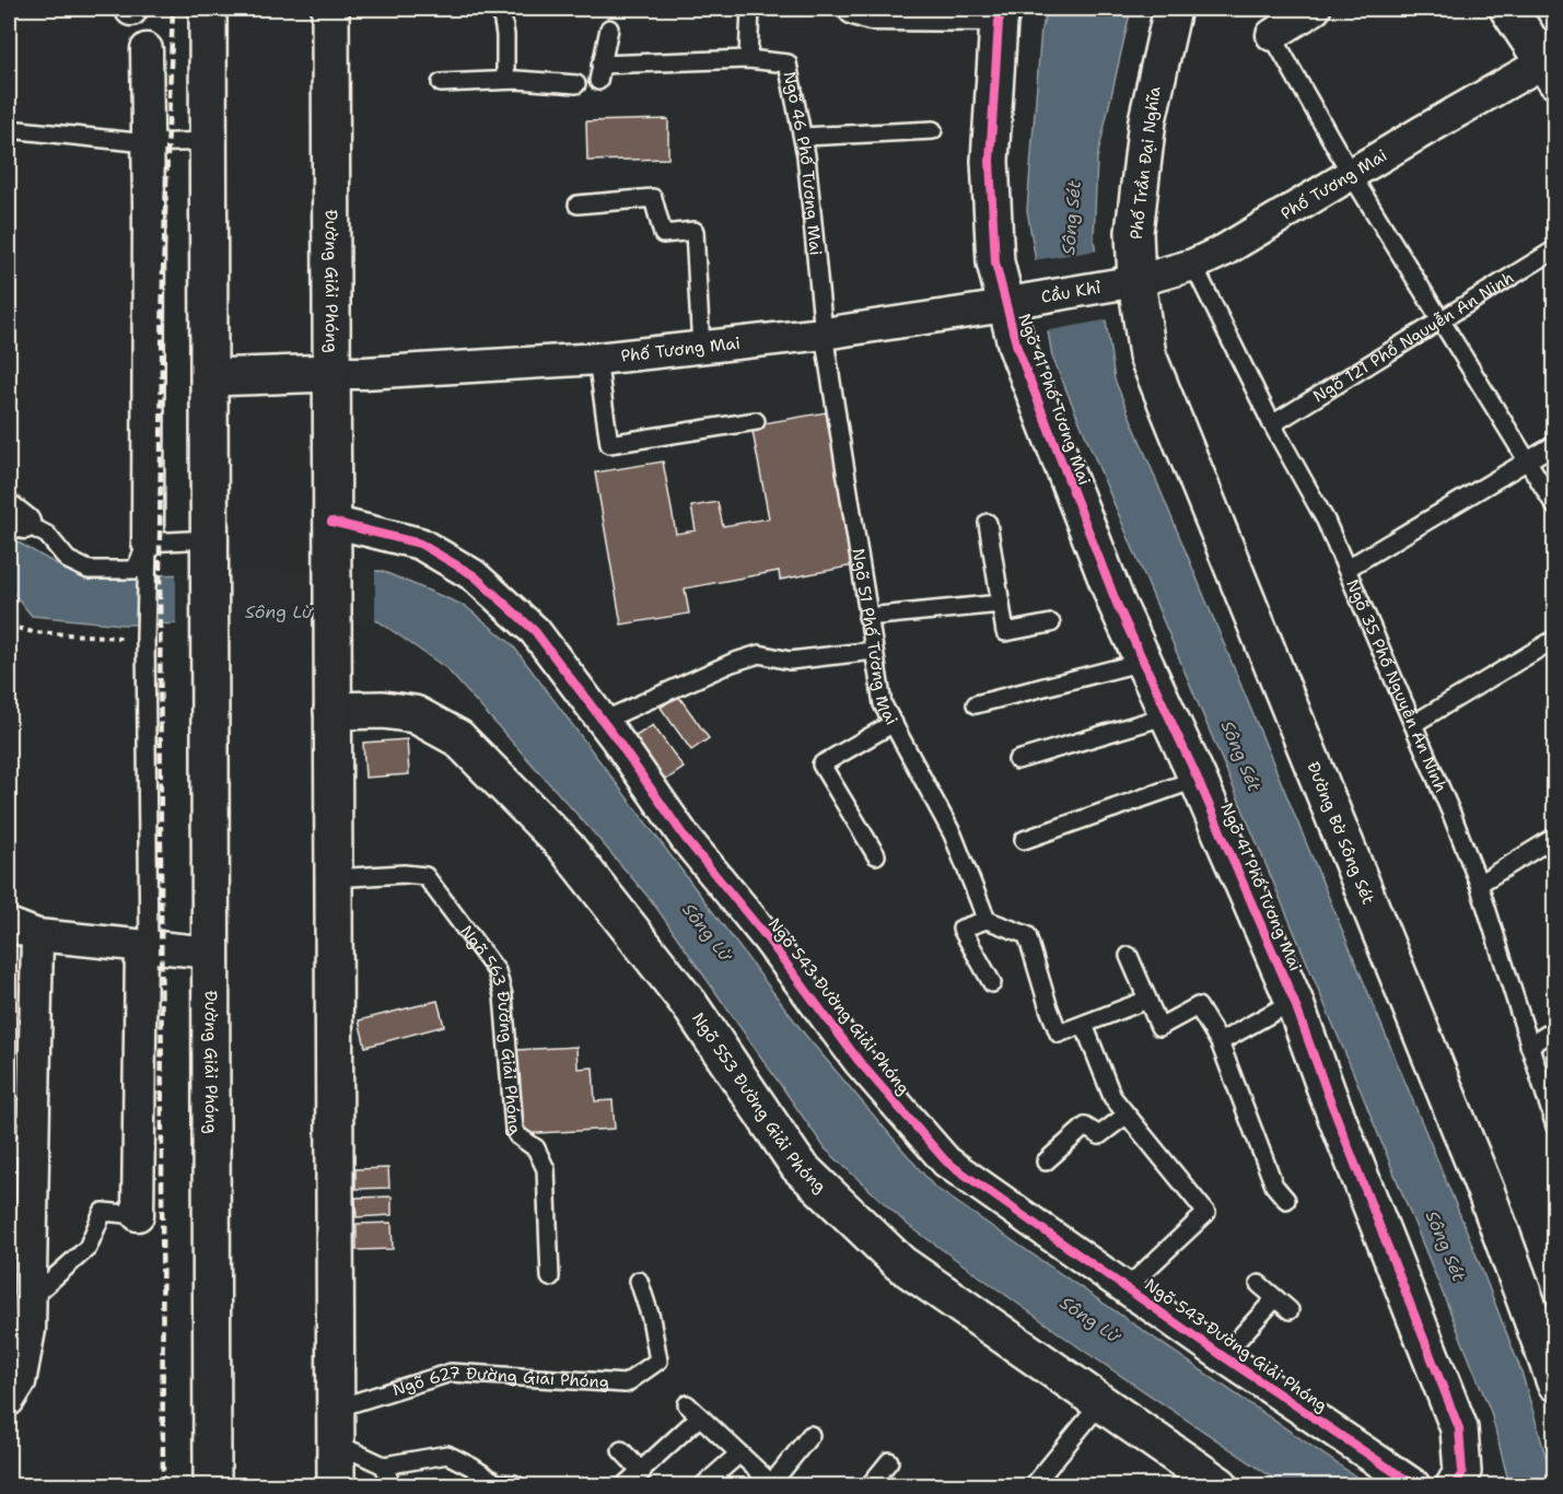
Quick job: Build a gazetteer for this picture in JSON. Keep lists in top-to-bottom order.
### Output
{
  "streets": {
    "street": [
      "Phố Trần Đại Nghĩa",
      "Phố Tương Mai",
      "Đường Giải Phóng",
      "Cầu Khỉ",
      "Ngõ 41 Phố Tương Mai",
      "Đường Bờ Sông Sét",
      "Ngõ 543 Đường Giải Phóng",
      "Ngõ 553 Đường Giải Phóng"
    ],
    "lane": [
      "Ngõ 46 Phố Tương Mai",
      "Ngõ 121 Phố Nguyễn An Ninh",
      "Ngõ 51 Phố Tương Mai",
      "Ngõ 35 Phố Nguyễn An Ninh",
      "Ngõ 563 Đường Giải Phóng",
      "Ngõ 627 Đường Giải Phóng"
    ]
  },
  "crossings": [
    ["Ngõ 46 Phố Tương Mai", "Phố Tương Mai"],
    ["Ngõ 46 Phố Tương Mai", "Ngõ 51 Phố Tương Mai"],
    ["Phố Trần Đại Nghĩa", "Phố Tương Mai"],
    ["Phố Trần Đại Nghĩa", "Cầu Khỉ"],
    ["Phố Trần Đại Nghĩa", "Đường Bờ Sông Sét"],
    ["Phố Tương Mai", "Đường Giải Phóng"],
    ["Phố Tương Mai", "Cầu Khỉ"],
    ["Phố Tương Mai", "Ngõ 41 Phố Tương Mai"],
    ["Phố Tương Mai", "Ngõ 51 Phố Tương Mai"],
    ["Phố Tương Mai", "Ngõ 35 Phố Nguyễn An Ninh"],
    ["Phố Tương Mai", "Đường Bờ Sông Sét"],
    ["Đường Giải Phóng", "Ngõ 543 Đường Giải Phóng"],
    ["Đường Giải Phóng", "Ngõ 553 Đường Giải Phóng"],
    ["Cầu Khỉ", "Ngõ 41 Phố Tương Mai"],
    ["Cầu Khỉ", "Đường Bờ Sông Sét"],
    ["Ngõ 121 Phố Nguyễn An Ninh", "Ngõ 35 Phố Nguyễn An Ninh"]
  ],
  "water": ["Sông Sét", "Sông Lừ"]
}
